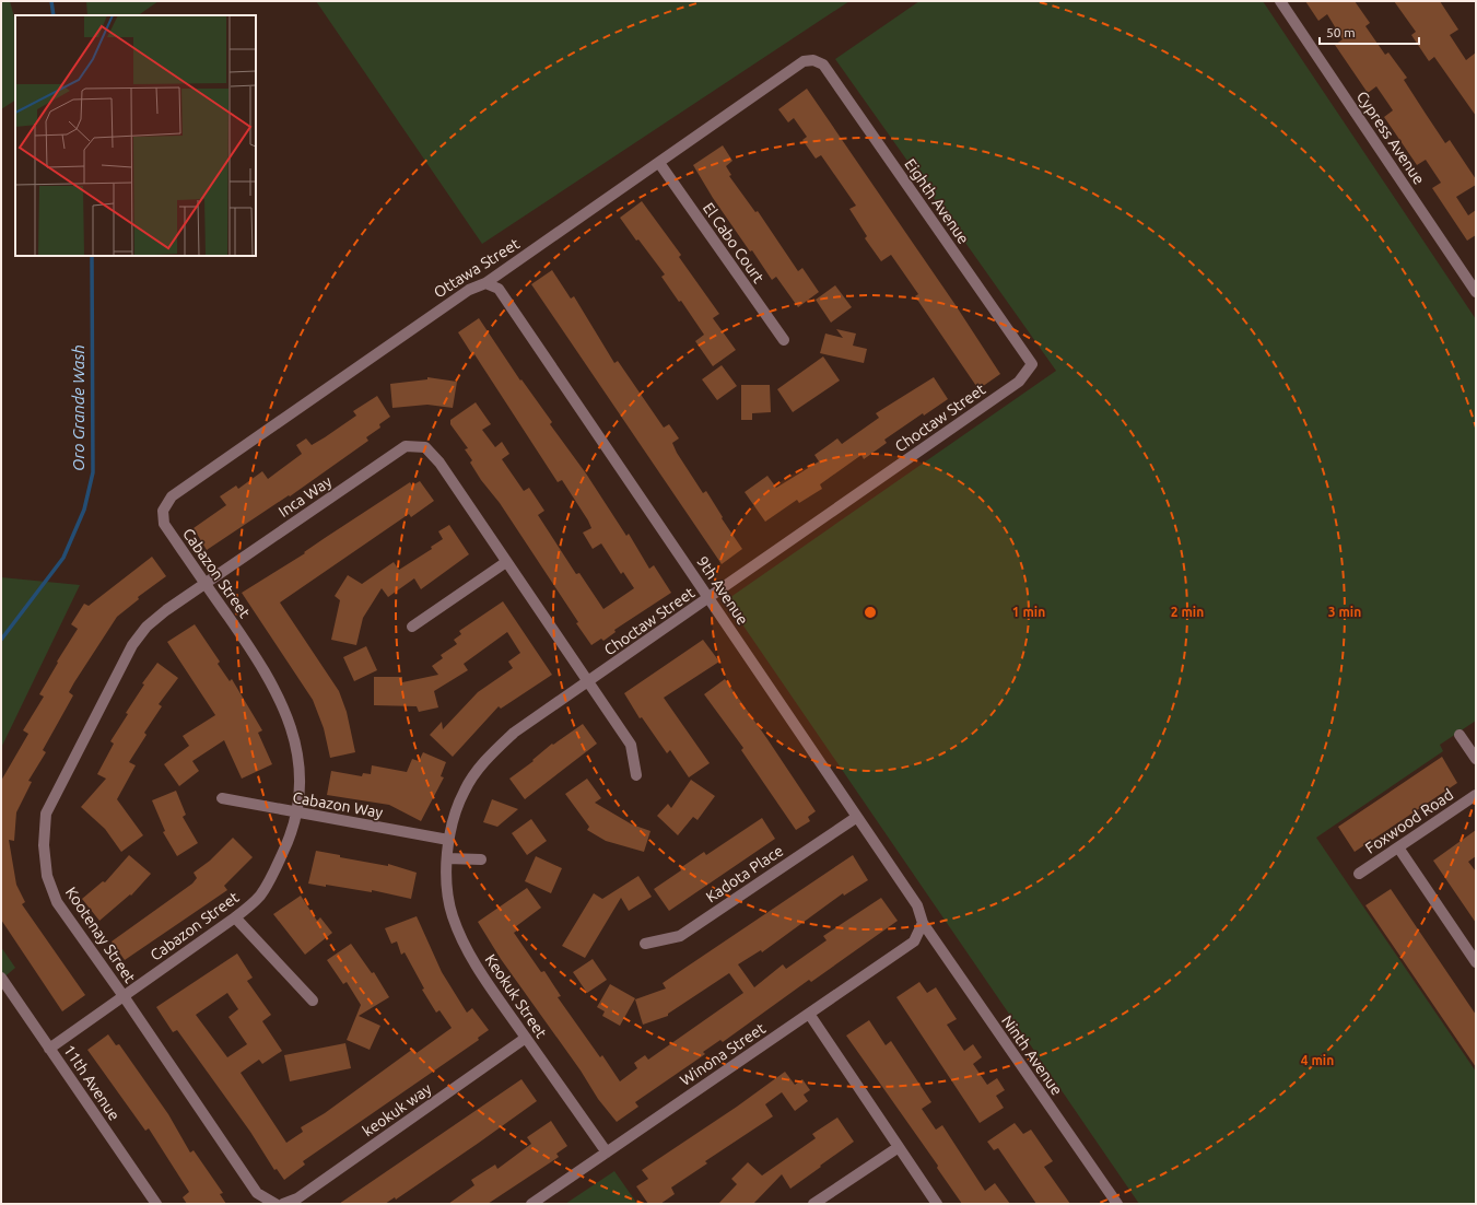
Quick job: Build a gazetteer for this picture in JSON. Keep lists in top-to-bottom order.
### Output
{
  "streets": {
    "street": [
      "Cypress Avenue",
      "Eighth Avenue",
      "El Cabo Court",
      "Ottawa Street",
      "Choctaw Street",
      "Inca Way",
      "Cabazon Street",
      "9th Avenue",
      "Cabazon Way",
      "Foxwood Road",
      "Kadota Place",
      "Kootenay Street",
      "Keokuk Street",
      "Winona Street",
      "Ninth Avenue",
      "11th Avenue",
      "keokuk way"
    ]
  },
  "crossings": [
    ["Eighth Avenue", "Ottawa Street"],
    ["Eighth Avenue", "Choctaw Street"],
    ["El Cabo Court", "Ottawa Street"],
    ["Ottawa Street", "Cabazon Street"],
    ["Ottawa Street", "9th Avenue"],
    ["Choctaw Street", "9th Avenue"],
    ["Choctaw Street", "Cabazon Way"],
    ["Choctaw Street", "Keokuk Street"],
    ["Inca Way", "Cabazon Street"],
    ["Inca Way", "Kootenay Street"],
    ["Cabazon Street", "Cabazon Way"],
    ["Cabazon Street", "Kootenay Street"],
    ["Cabazon Street", "11th Avenue"],
    ["9th Avenue", "Kadota Place"],
    ["9th Avenue", "Winona Street"],
    ["9th Avenue", "Ninth Avenue"],
    ["Cabazon Way", "Keokuk Street"],
    ["Keokuk Street", "Winona Street"],
    ["Keokuk Street", "keokuk way"],
    ["Winona Street", "Ninth Avenue"]
  ],
  "water": ["Oro Grande Wash"],
  "scale_bar": "50 m",
  "rings": [
    "1 min",
    "2 min",
    "3 min",
    "4 min"
  ]
}
